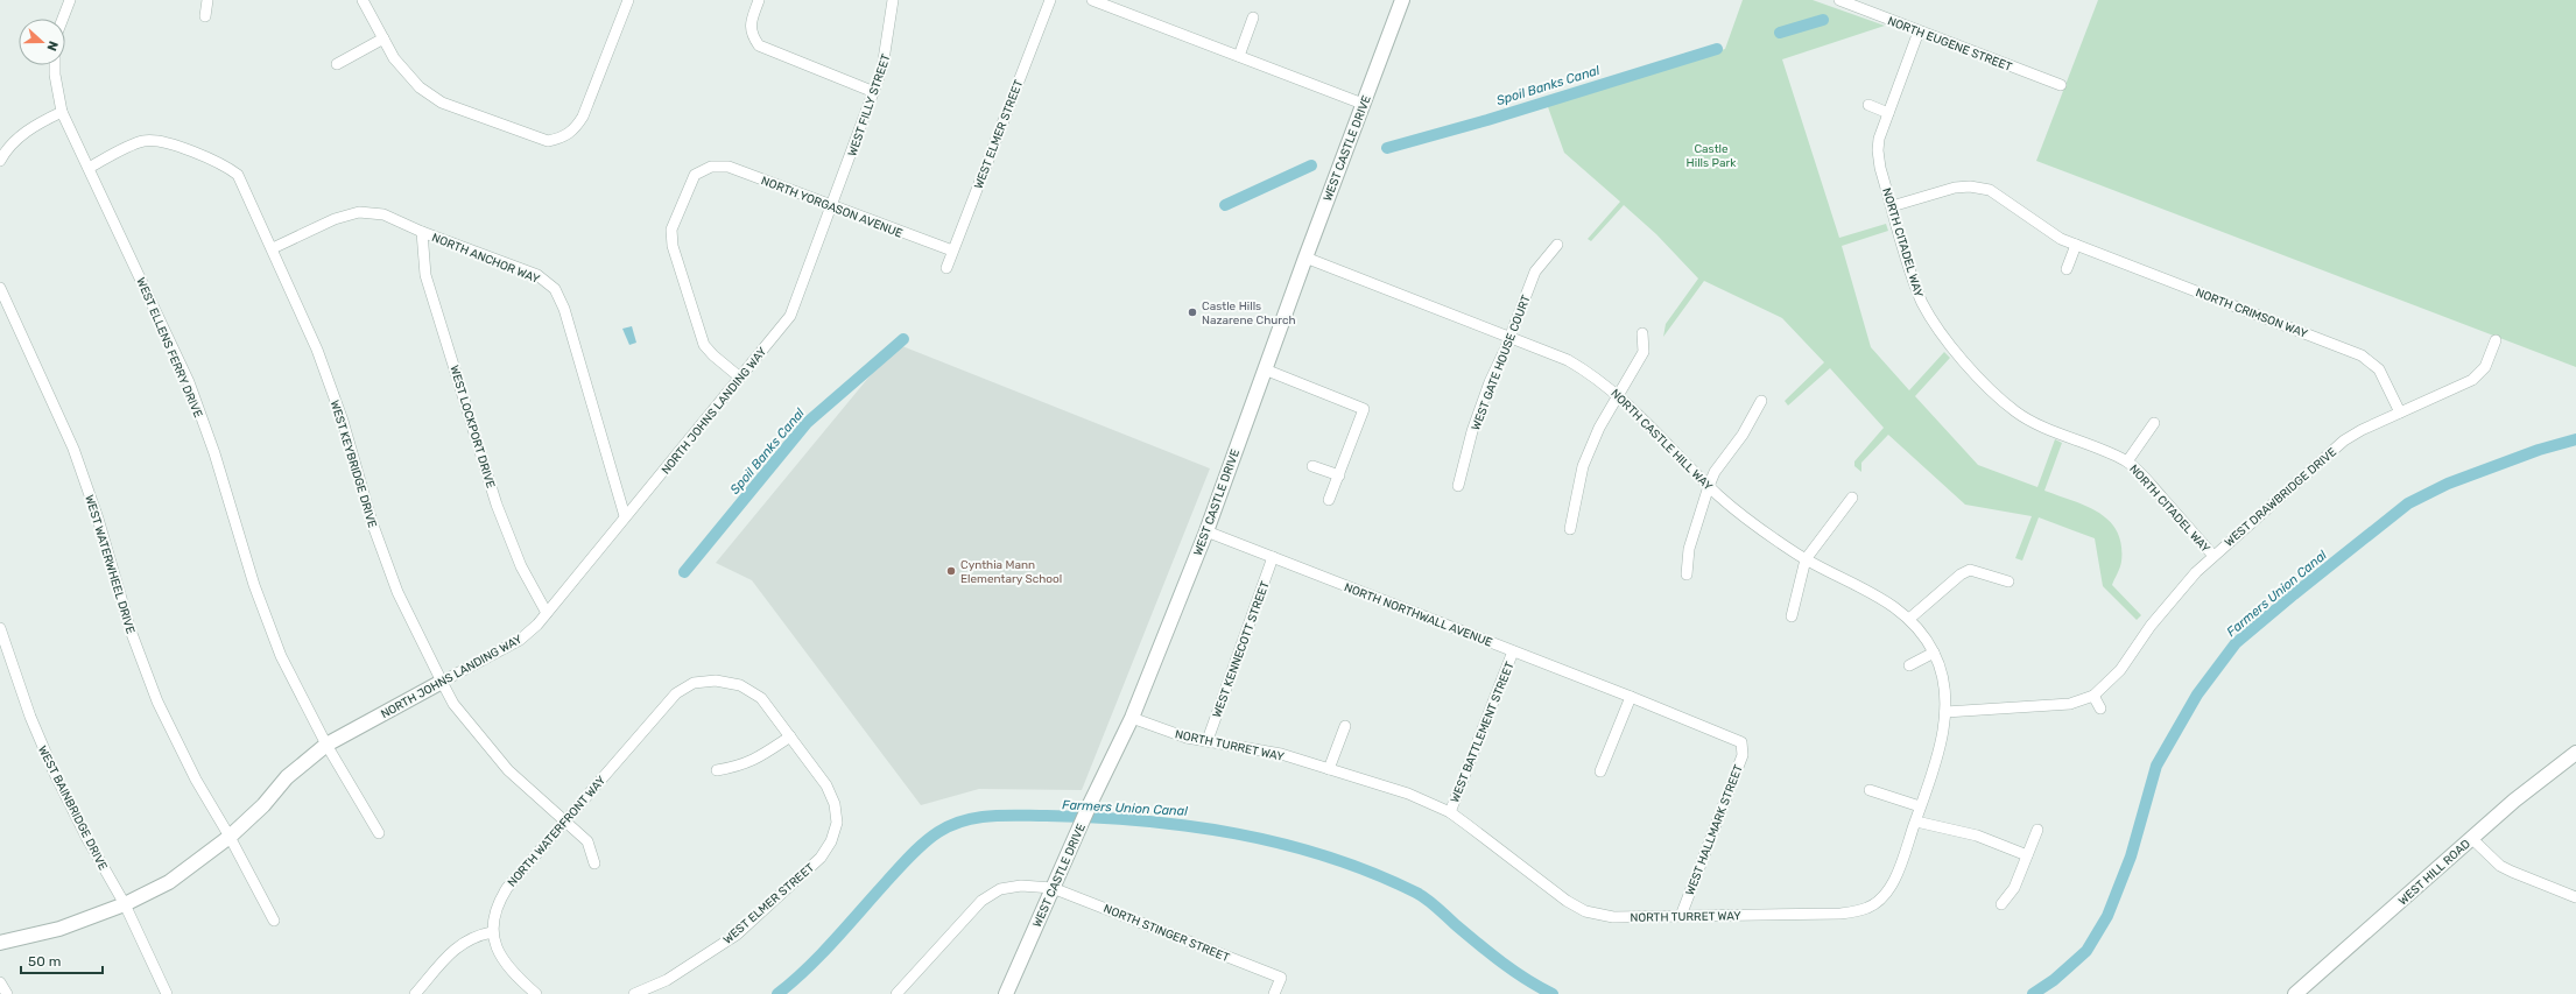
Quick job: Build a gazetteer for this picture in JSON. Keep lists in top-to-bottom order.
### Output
{
  "streets": {
    "street": [
      "NORTH EUGENE STREET",
      "WEST FILLY STREET",
      "WEST ELMER STREET",
      "WEST CASTLE DRIVE",
      "NORTH YORGASON AVENUE",
      "NORTH CITADEL WAY",
      "NORTH ANCHOR WAY",
      "NORTH CRIMSON WAY",
      "WEST ELLENS FERRY DRIVE",
      "WEST GATE HOUSE COURT",
      "NORTH JOHNS LANDING WAY",
      "WEST LOCKPORT DRIVE",
      "NORTH CASTLE HILL WAY",
      "WEST KEYBRIDGE DRIVE",
      "WEST DRAWBRIDGE DRIVE",
      "WEST WATERWHEEL DRIVE",
      "NORTH NORTHWALL AVENUE",
      "WEST KENNECOTT STREET",
      "WEST BATTLEMENT STREET",
      "NORTH TURRET WAY",
      "WEST BAINBRIDGE DRIVE",
      "WEST HALLMARK STREET",
      "NORTH WATERFRONT WAY",
      "WEST HILL ROAD",
      "NORTH STINGER STREET"
    ]
  },
  "crossings": [
    ["NORTH EUGENE STREET", "NORTH CITADEL WAY"],
    ["WEST FILLY STREET", "NORTH YORGASON AVENUE"],
    ["WEST FILLY STREET", "NORTH JOHNS LANDING WAY"],
    ["WEST ELMER STREET", "NORTH YORGASON AVENUE"],
    ["WEST ELMER STREET", "NORTH WATERFRONT WAY"],
    ["WEST CASTLE DRIVE", "NORTH CASTLE HILL WAY"],
    ["WEST CASTLE DRIVE", "NORTH NORTHWALL AVENUE"],
    ["WEST CASTLE DRIVE", "NORTH TURRET WAY"],
    ["WEST CASTLE DRIVE", "NORTH STINGER STREET"],
    ["NORTH YORGASON AVENUE", "NORTH JOHNS LANDING WAY"],
    ["NORTH CITADEL WAY", "NORTH CRIMSON WAY"],
    ["NORTH CITADEL WAY", "WEST DRAWBRIDGE DRIVE"],
    ["NORTH ANCHOR WAY", "NORTH JOHNS LANDING WAY"],
    ["NORTH ANCHOR WAY", "WEST LOCKPORT DRIVE"],
    ["NORTH ANCHOR WAY", "WEST KEYBRIDGE DRIVE"],
    ["NORTH CRIMSON WAY", "WEST DRAWBRIDGE DRIVE"],
    ["WEST ELLENS FERRY DRIVE", "NORTH JOHNS LANDING WAY"],
    ["WEST ELLENS FERRY DRIVE", "WEST KEYBRIDGE DRIVE"],
    ["WEST GATE HOUSE COURT", "NORTH CASTLE HILL WAY"],
    ["NORTH JOHNS LANDING WAY", "WEST LOCKPORT DRIVE"],
    ["NORTH JOHNS LANDING WAY", "WEST KEYBRIDGE DRIVE"],
    ["NORTH JOHNS LANDING WAY", "WEST WATERWHEEL DRIVE"],
    ["NORTH JOHNS LANDING WAY", "WEST BAINBRIDGE DRIVE"],
    ["NORTH CASTLE HILL WAY", "WEST DRAWBRIDGE DRIVE"],
    ["NORTH CASTLE HILL WAY", "NORTH TURRET WAY"],
    ["WEST KEYBRIDGE DRIVE", "NORTH WATERFRONT WAY"],
    ["WEST DRAWBRIDGE DRIVE", "NORTH TURRET WAY"],
    ["NORTH NORTHWALL AVENUE", "WEST KENNECOTT STREET"],
    ["NORTH NORTHWALL AVENUE", "WEST BATTLEMENT STREET"],
    ["NORTH NORTHWALL AVENUE", "WEST HALLMARK STREET"],
    ["WEST KENNECOTT STREET", "NORTH TURRET WAY"],
    ["WEST BATTLEMENT STREET", "NORTH TURRET WAY"],
    ["NORTH TURRET WAY", "WEST HALLMARK STREET"]
  ],
  "water": ["Spoil Banks Canal", "Farmers Union Canal"],
  "parks": ["Castle Hills Park"],
  "places": ["Castle Hills Nazarene Church", "Cynthia Mann Elementary School"],
  "scale_bar": "50 m",
  "north": "right"
}
